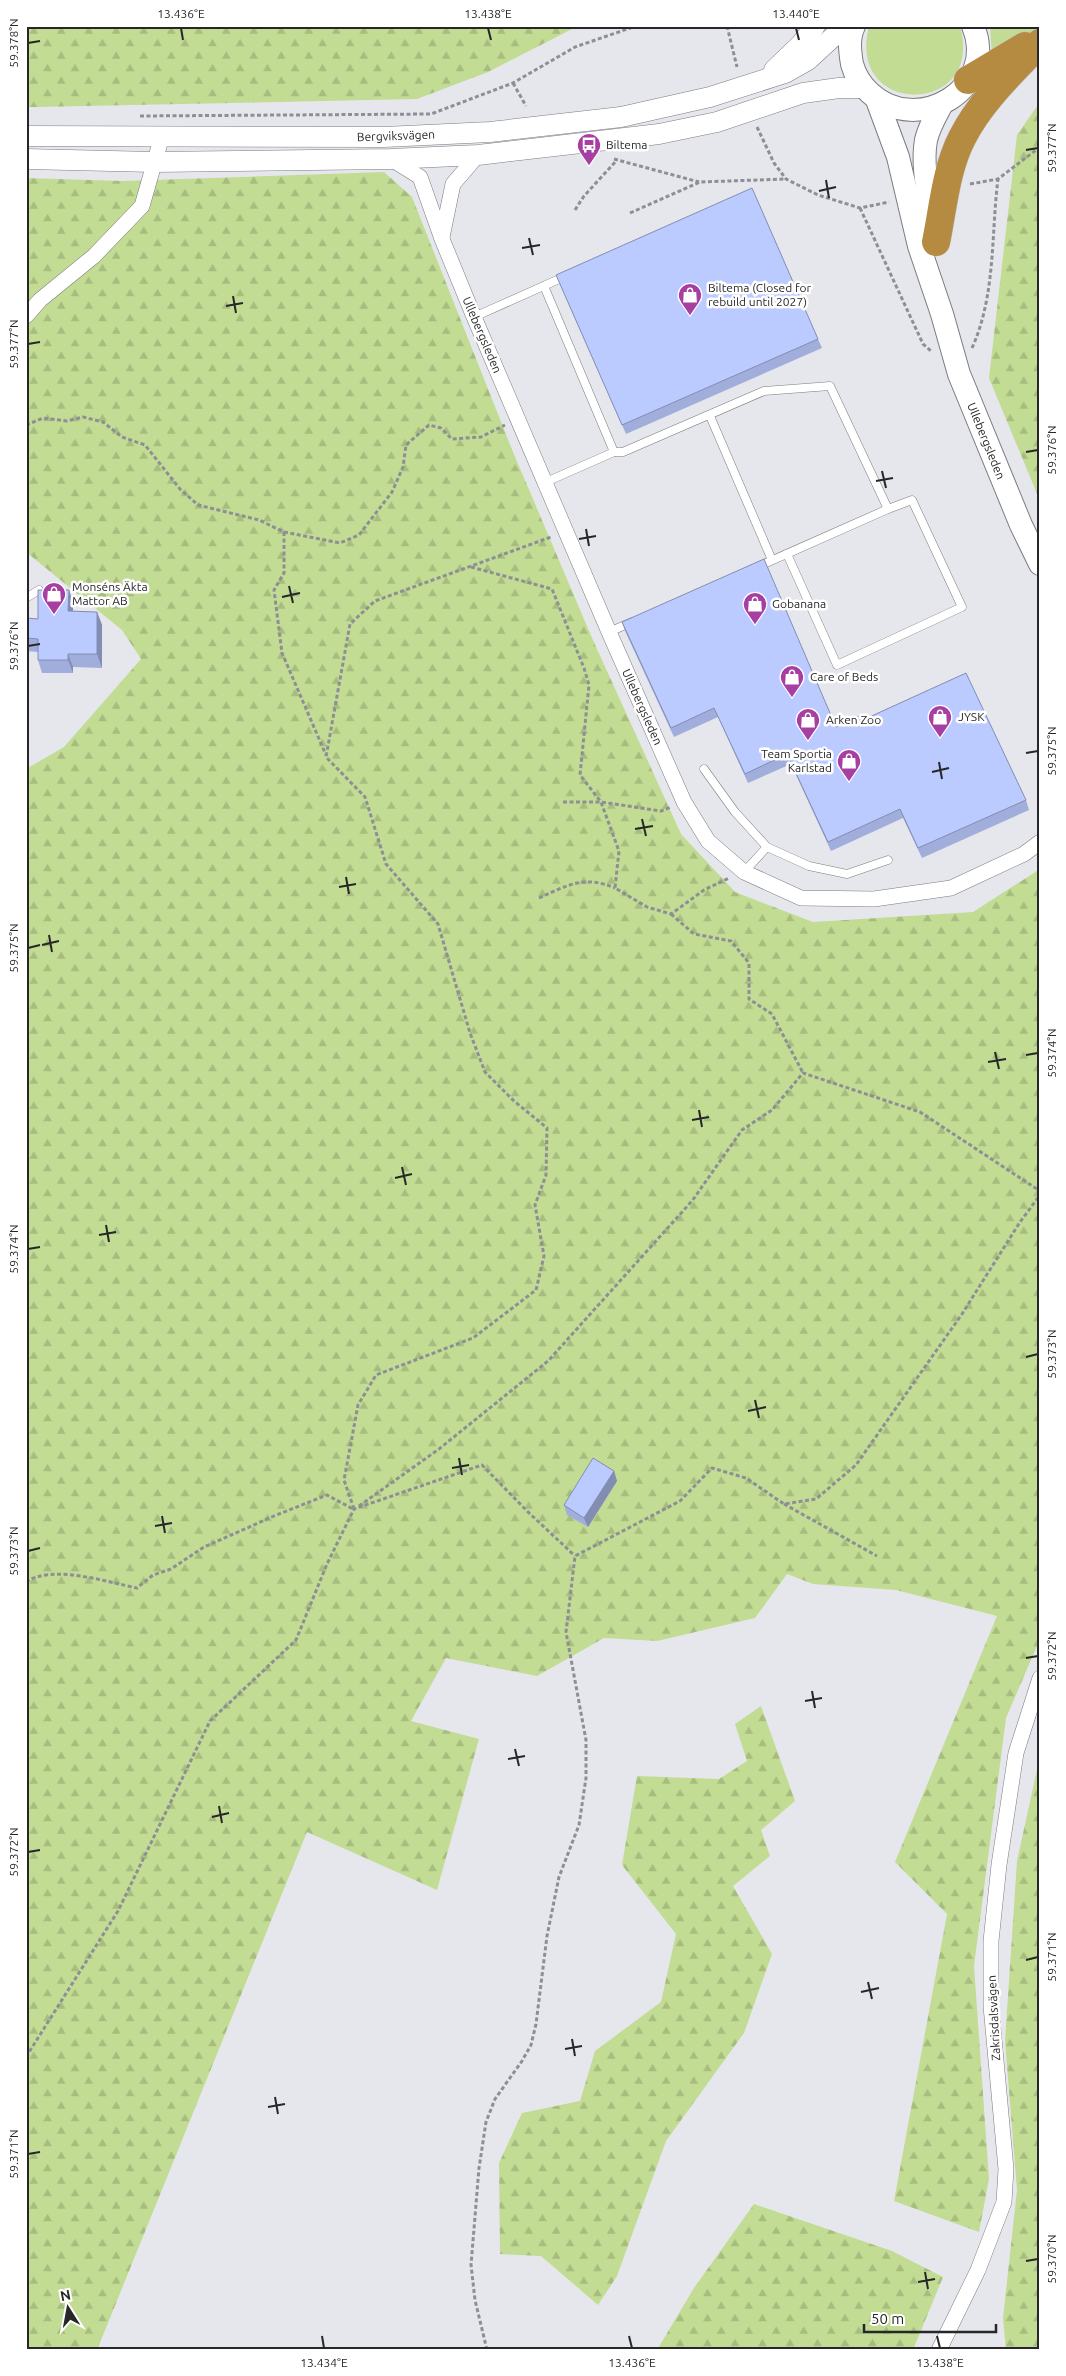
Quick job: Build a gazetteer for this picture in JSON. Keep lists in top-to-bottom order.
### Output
{
  "streets": {
    "main road": ["Ullebergsleden"],
    "street": ["Bergviksvägen", "Zakrisdalsvägen"]
  },
  "crossings": [
    ["Bergviksvägen", "Ullebergsleden"]
  ],
  "places": {
    "bus stop": ["Biltema"],
    "shop": [
      "Biltema (Closed for rebuild until 2027)",
      "Monséns Äkta Mattor AB",
      "Gobanana",
      "Care of Beds",
      "JYSK",
      "Arken Zoo",
      "Team Sportia Karlstad"
    ]
  },
  "scale_bar": "50 m",
  "north": "top",
  "coordinates": [
    "13.436°E",
    "13.438°E",
    "13.440°E",
    "59.378°N",
    "59.377°N",
    "59.376°N",
    "59.375°N",
    "59.374°N",
    "59.373°N",
    "59.372°N",
    "59.371°N",
    "59.370°N",
    "13.434°E"
  ]
}
